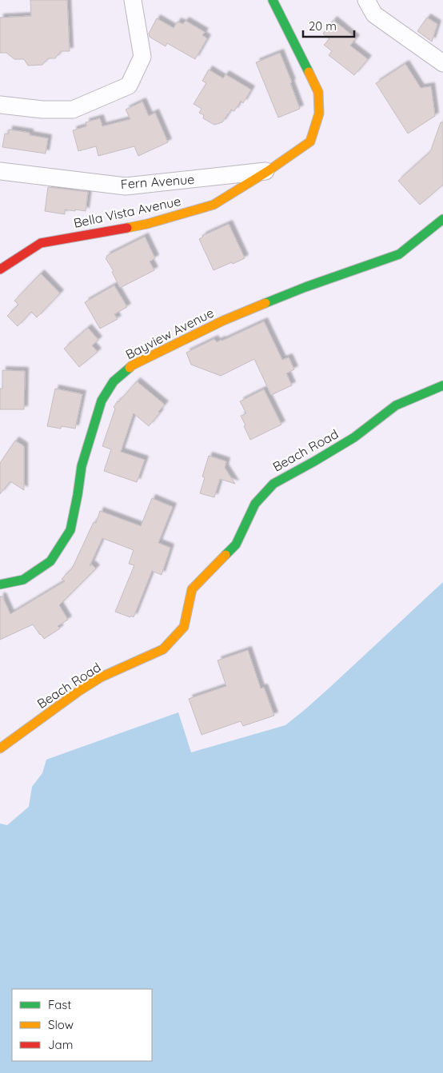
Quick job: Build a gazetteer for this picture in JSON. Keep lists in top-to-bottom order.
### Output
{
  "streets": {
    "street": [
      "Fern Avenue",
      "Bella Vista Avenue",
      "Bayview Avenue",
      "Beach Road"
    ]
  },
  "crossings": [
    ["Fern Avenue", "Bella Vista Avenue"]
  ],
  "legend": ["Fast", "Slow", "Jam"],
  "scale_bar": "20 m"
}
